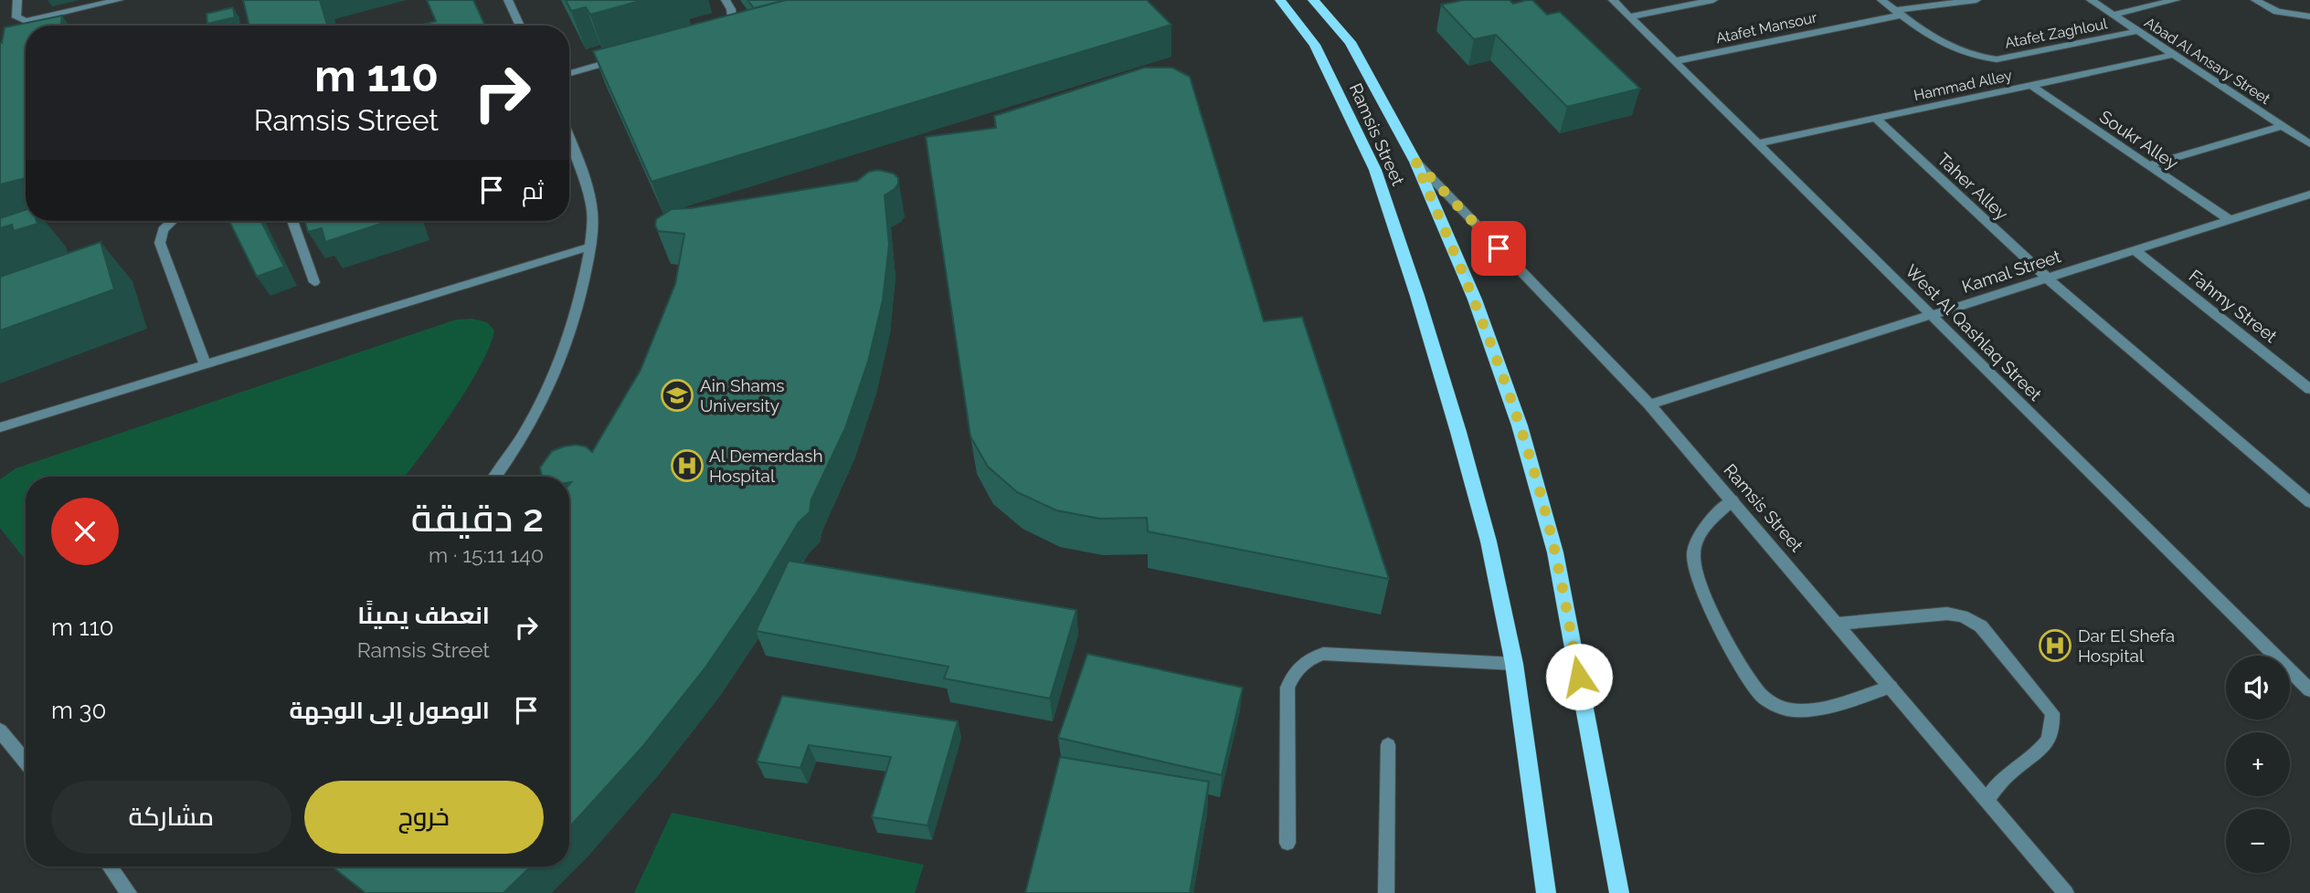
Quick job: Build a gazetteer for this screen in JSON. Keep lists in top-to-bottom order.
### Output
{
  "streets": {
    "main road": ["Ramsis Street"],
    "street": [
      "Atafet Mansour",
      "Atafet Zaghloul",
      "Abad Al Ansary Street",
      "Hammad Alley",
      "Soukr Alley",
      "Taher Alley",
      "Kamal Street",
      "Fahmy Street",
      "West Al Qashlaq Street"
    ]
  },
  "crossings": [
    ["Atafet Mansour", "Atafet Zaghloul"],
    ["Atafet Mansour", "West Al Qashlaq Street"],
    ["Atafet Zaghloul", "Abad Al Ansary Street"],
    ["Abad Al Ansary Street", "Hammad Alley"],
    ["Hammad Alley", "Soukr Alley"],
    ["Hammad Alley", "Taher Alley"],
    ["Hammad Alley", "West Al Qashlaq Street"],
    ["Ramsis Street", "Kamal Street"],
    ["Soukr Alley", "Kamal Street"],
    ["Taher Alley", "Kamal Street"],
    ["Kamal Street", "Fahmy Street"],
    ["Kamal Street", "West Al Qashlaq Street"]
  ],
  "places": {
    "school or university": ["Ain Shams University"],
    "hospital": ["Al Demerdash Hospital", "Dar El Shefa Hospital"]
  },
  "page": {
    "turn": ["110 m", "Ramsis Street"],
    "then": "ثم",
    "heading": ["2 دقيقة", "140 m · 15:11"],
    "list": [
      {
        "name": "انعطف يمينًا",
        "note": "Ramsis Street",
        "value": "110 m"
      },
      {
        "name": "الوصول إلى الوجهة",
        "value": "30 m"
      }
    ],
    "map_buttons": ["+", "−"],
    "buttons": ["خروج", "مشاركة"]
  }
}
